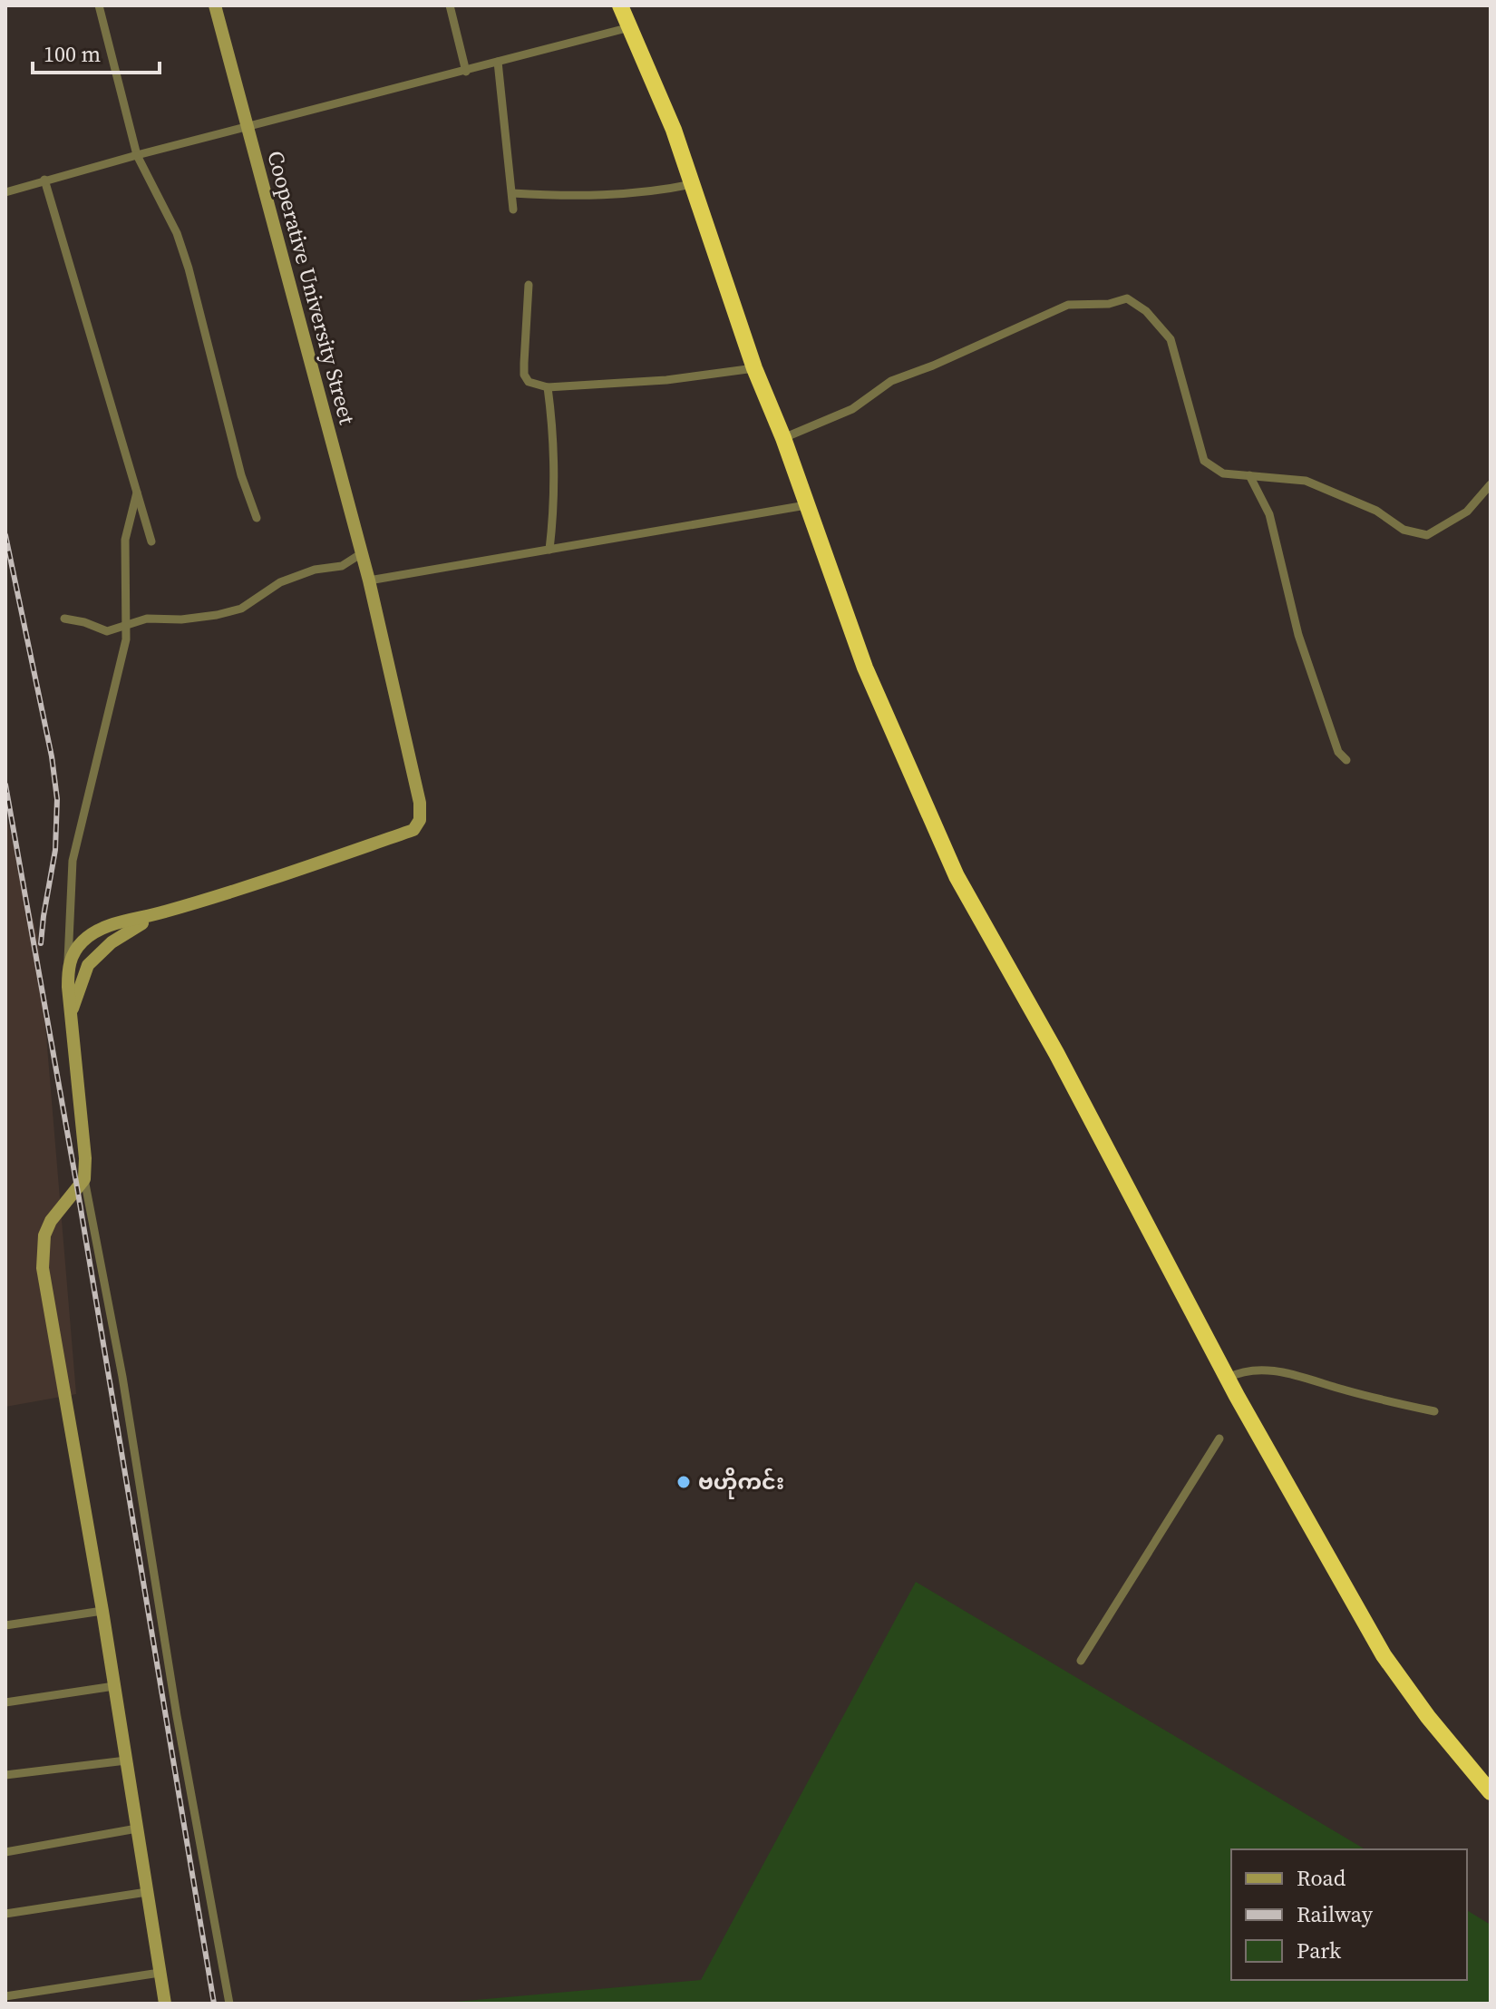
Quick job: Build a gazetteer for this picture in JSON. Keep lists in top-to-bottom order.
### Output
{
  "streets": {
    "street": ["Cooperative University Street"]
  },
  "places": ["ဗဟိုကင်း"],
  "legend": ["Road", "Railway", "Park"],
  "scale_bar": "100 m"
}
